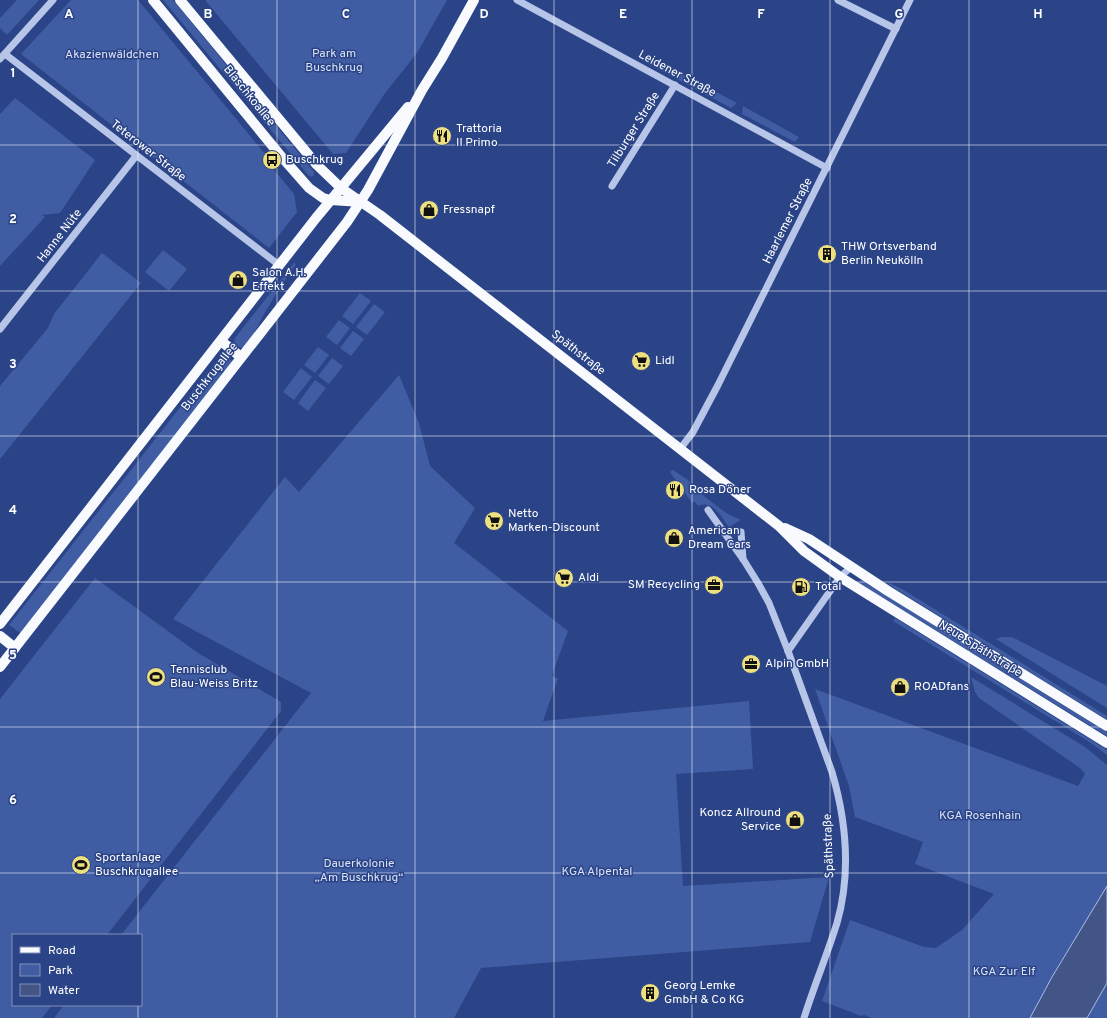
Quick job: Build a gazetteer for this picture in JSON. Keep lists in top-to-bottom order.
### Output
{
  "streets": {
    "main road": [
      "Blaschkoallee",
      "Späthstraße",
      "Buschkrugallee",
      "Neue Späthstraße"
    ],
    "street": [
      "Leidener Straße",
      "Tilburger Straße",
      "Teterower Straße",
      "Haarlemer Straße",
      "Hanne Nüte"
    ]
  },
  "crossings": [
    ["Leidener Straße", "Tilburger Straße"],
    ["Leidener Straße", "Haarlemer Straße"],
    ["Blaschkoallee", "Späthstraße"],
    ["Blaschkoallee", "Buschkrugallee"],
    ["Teterower Straße", "Hanne Nüte"],
    ["Teterower Straße", "Buschkrugallee"],
    ["Haarlemer Straße", "Späthstraße"],
    ["Späthstraße", "Buschkrugallee"],
    ["Späthstraße", "Neue Späthstraße"]
  ],
  "parks": [
    "Park am Buschkrug",
    "Akazienwäldchen",
    "KGA Rosenhain",
    "Dauerkolonie „Am Buschkrug“",
    "KGA Alpental",
    "KGA Zur Elf"
  ],
  "places": {
    "restaurant": ["Trattoria Il Primo", "Rosa Döner"],
    "bus stop": ["Buschkrug"],
    "shop": [
      "Fressnapf",
      "Salon A.H. Effekt",
      "American Dream Cars",
      "ROADfans",
      "Koncz Allround Service"
    ],
    "building": ["THW Ortsverband Berlin Neukölln", "Georg Lemke GmbH & Co KG"],
    "supermarket": ["Lidl", "Netto Marken-Discount", "Aldi"],
    "office": ["SM Recycling", "Alpin GmbH"],
    "fuel station": ["Total"],
    "sports": ["Tennisclub Blau-Weiss Britz", "Sportanlage Buschkrugallee"]
  },
  "legend": ["Road", "Park", "Water"],
  "grid": {
    "columns": [
      "A",
      "B",
      "C",
      "D",
      "E",
      "F",
      "G",
      "H"
    ],
    "rows": [
      "1",
      "2",
      "3",
      "4",
      "5",
      "6"
    ]
  }
}
